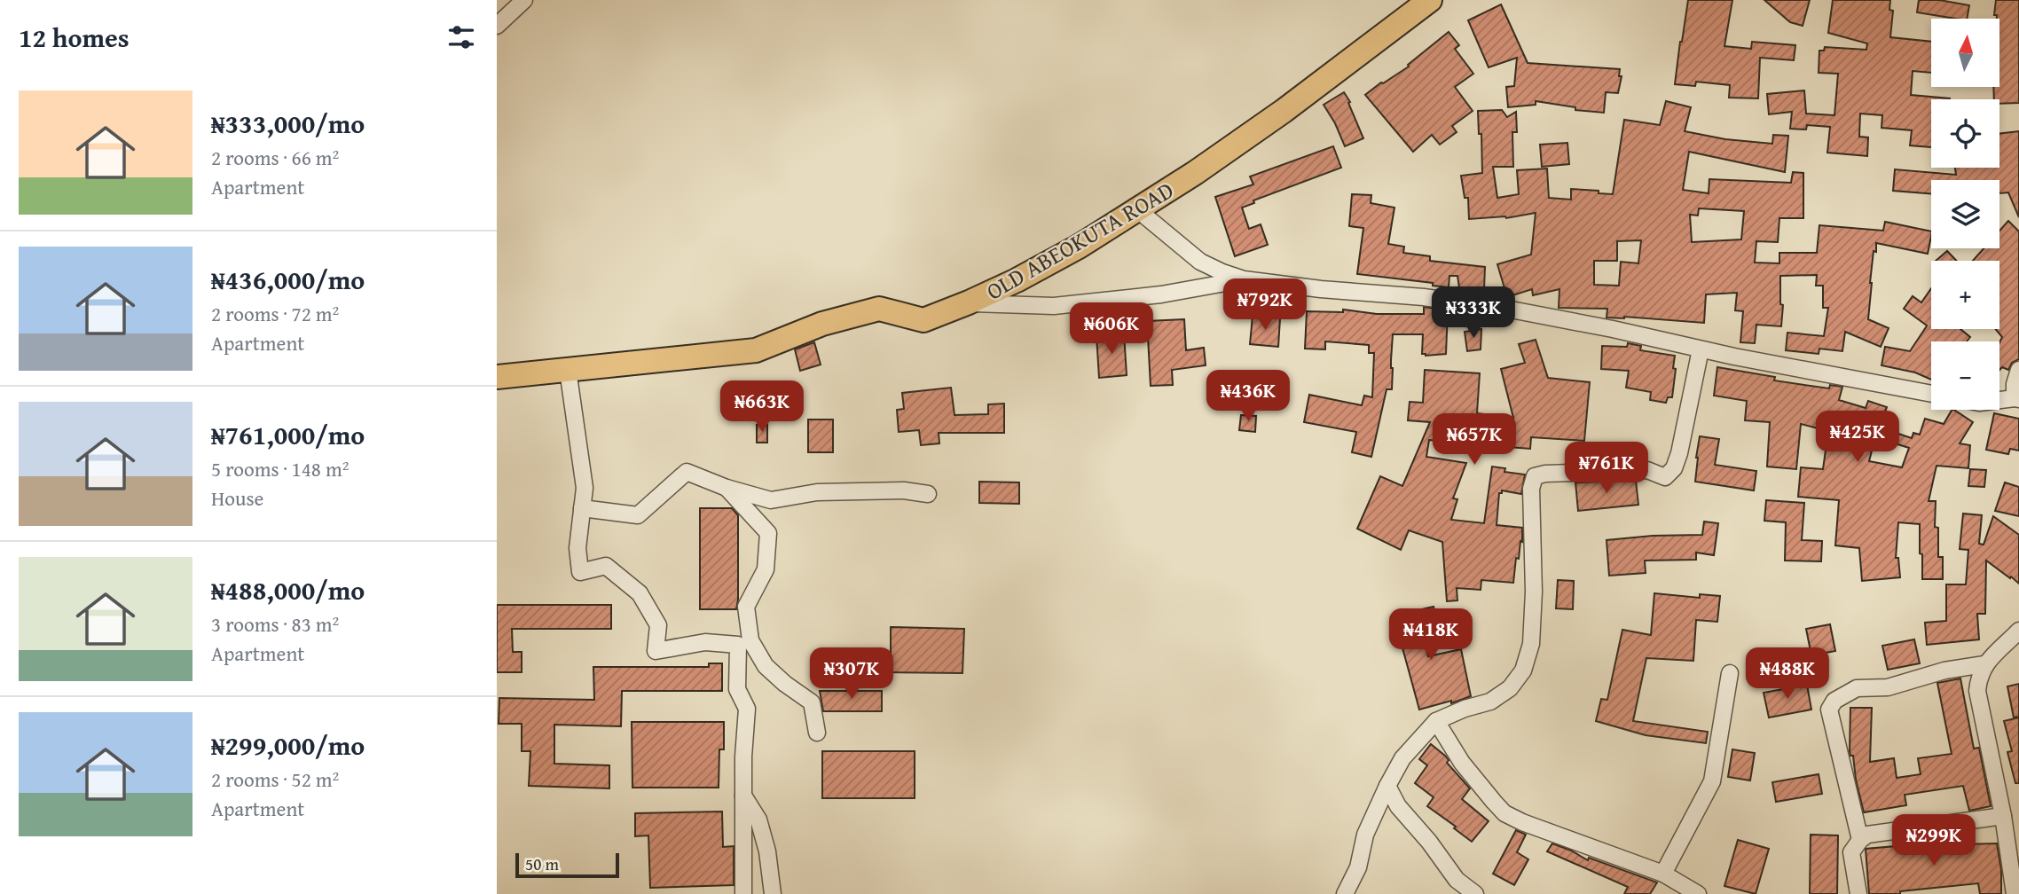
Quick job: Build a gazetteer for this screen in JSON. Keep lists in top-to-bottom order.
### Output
{
  "streets": {
    "highway": ["OLD ABEOKUTA ROAD"]
  },
  "scale_bar": "50 m",
  "north": "top",
  "page": {
    "heading": "12 homes",
    "map_buttons": ["+", "−"],
    "list": [
      {
        "name": "₦333,000/mo",
        "note": "2 rooms · 66 m² · Apartment"
      },
      {
        "name": "₦436,000/mo",
        "note": "2 rooms · 72 m² · Apartment"
      },
      {
        "name": "₦761,000/mo",
        "note": "5 rooms · 148 m² · House"
      },
      {
        "name": "₦488,000/mo",
        "note": "3 rooms · 83 m² · Apartment"
      },
      {
        "name": "₦299,000/mo",
        "note": "2 rooms · 52 m² · Apartment"
      }
    ],
    "price": [
      "₦792K",
      "₦333K",
      "₦606K",
      "₦436K",
      "₦663K",
      "₦425K",
      "₦657K",
      "₦761K",
      "₦418K",
      "₦307K",
      "₦488K",
      "₦299K"
    ],
    "scale": "50 m"
  }
}
